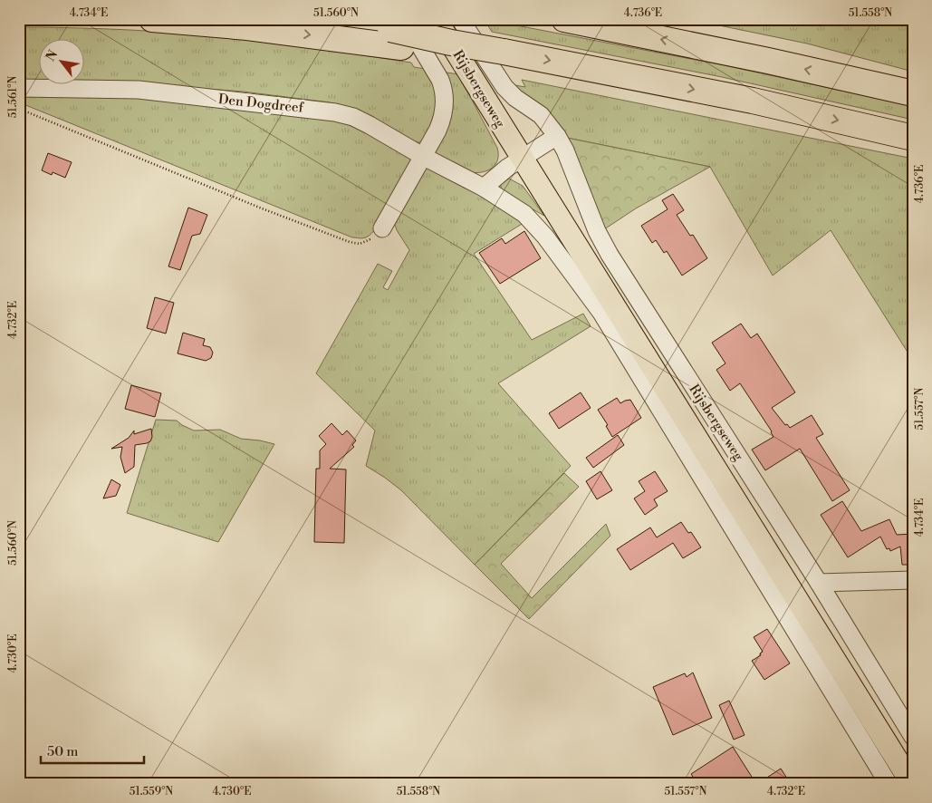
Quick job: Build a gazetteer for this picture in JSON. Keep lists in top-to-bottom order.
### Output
{
  "streets": {
    "main road": ["Rijsbergseweg"],
    "street": ["Den Dogdreef"]
  },
  "scale_bar": "50 m",
  "north": "top left",
  "coordinates": [
    "4.734°E",
    "51.560°N",
    "4.736°E",
    "51.558°N",
    "51.561°N",
    "4.732°E",
    "51.557°N",
    "4.730°E",
    "51.559°N"
  ]
}
